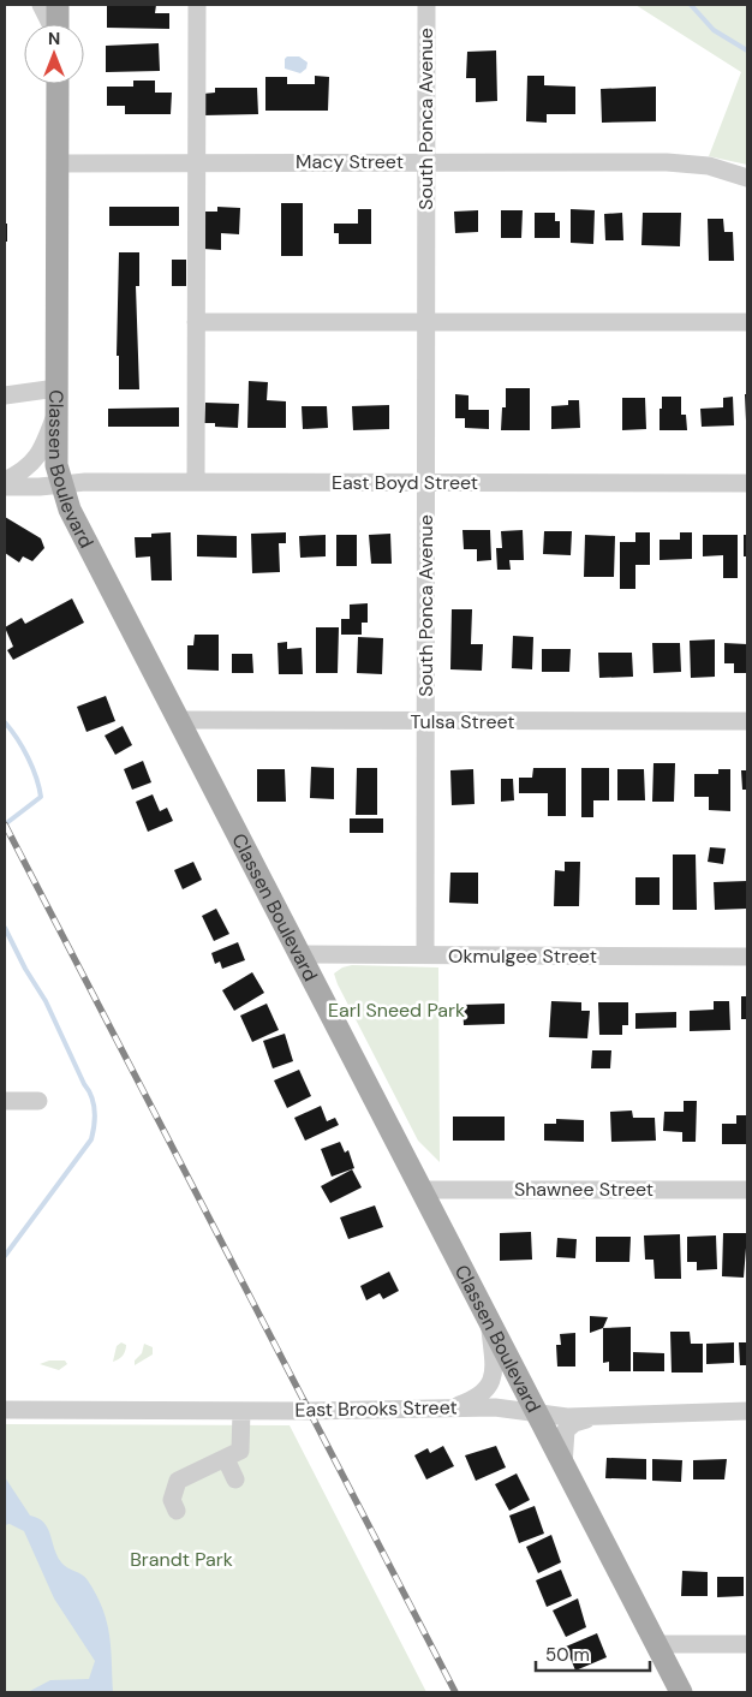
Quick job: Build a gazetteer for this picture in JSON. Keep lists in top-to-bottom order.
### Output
{
  "streets": {
    "main road": ["Classen Boulevard"],
    "street": [
      "South Ponca Avenue",
      "Macy Street",
      "East Boyd Street",
      "Tulsa Street",
      "Okmulgee Street",
      "Shawnee Street",
      "East Brooks Street"
    ]
  },
  "crossings": [
    ["South Ponca Avenue", "Macy Street"],
    ["South Ponca Avenue", "East Boyd Street"],
    ["South Ponca Avenue", "Tulsa Street"],
    ["South Ponca Avenue", "Okmulgee Street"],
    ["Macy Street", "Classen Boulevard"],
    ["Classen Boulevard", "East Boyd Street"],
    ["Classen Boulevard", "Tulsa Street"],
    ["Classen Boulevard", "Okmulgee Street"],
    ["Classen Boulevard", "Shawnee Street"],
    ["Classen Boulevard", "East Brooks Street"]
  ],
  "parks": ["Earl Sneed Park", "Brandt Park"],
  "scale_bar": "50 m",
  "north": "top"
}
